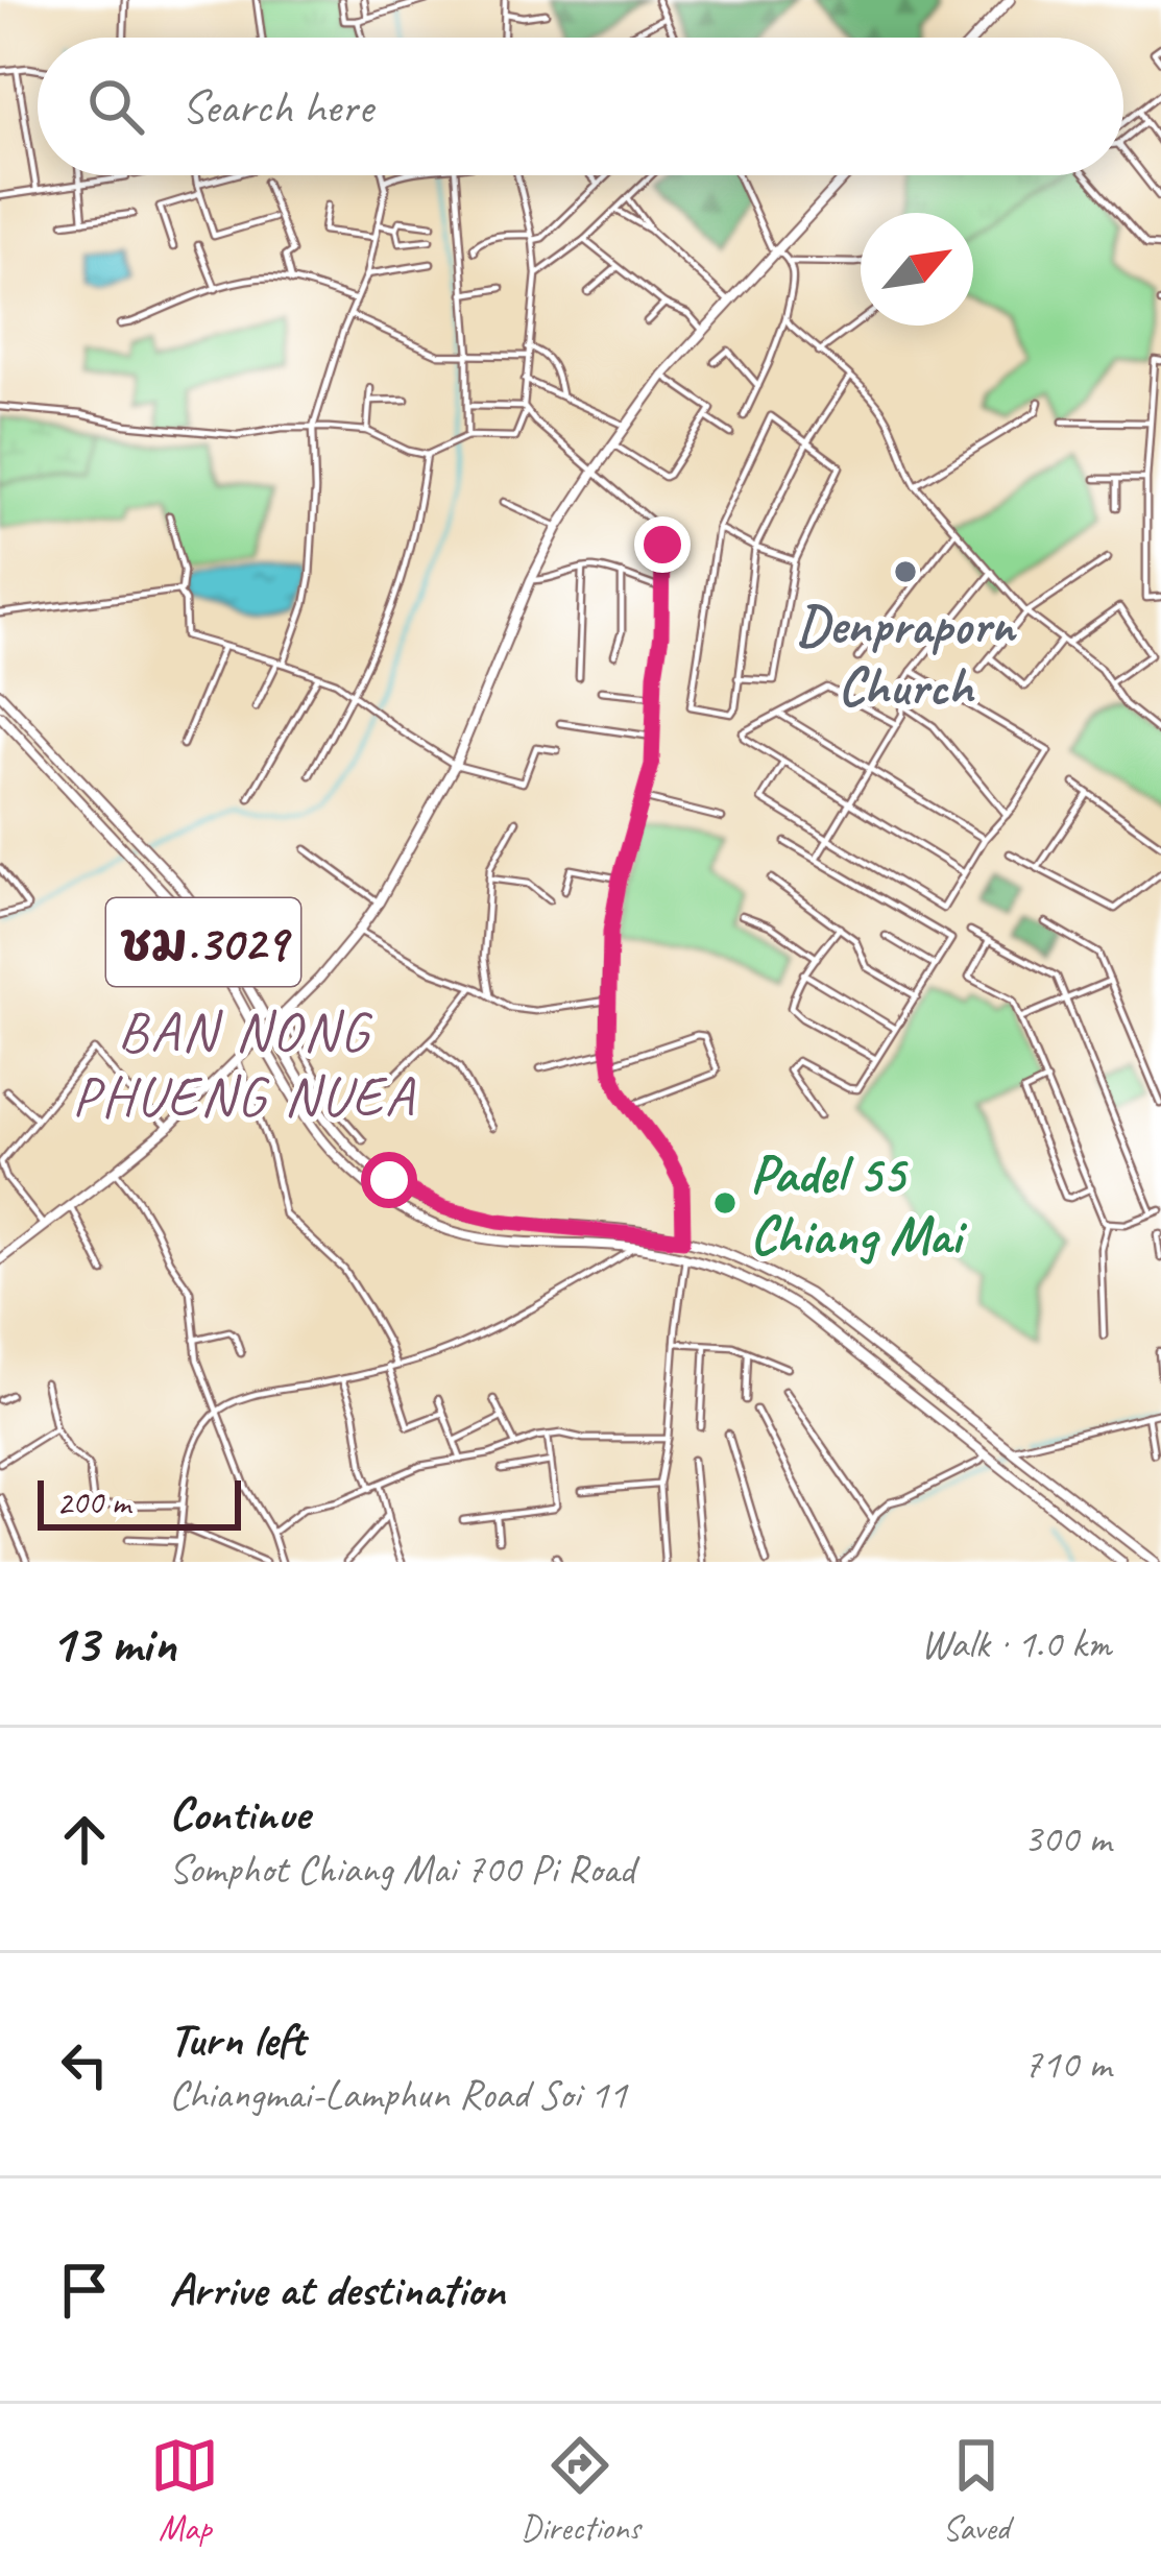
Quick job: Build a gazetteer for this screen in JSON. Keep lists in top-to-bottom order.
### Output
{
  "streets": {
    "main road": ["ชม.3029"]
  },
  "districts": ["BAN NONG PHUENG NUEA"],
  "places": ["Denpraporn Church", "Padel 55 Chiang Mai"],
  "scale_bar": "200 m",
  "north": "top right",
  "page": {
    "search": "Search here",
    "scale": "200 m",
    "heading": ["13 min", "Walk · 1.0 km"],
    "list": [
      ["Continue", "Somphot Chiang Mai 700 Pi Road", "300 m"],
      ["Turn left", "Chiangmai-Lamphun Road Soi 11", "710 m"],
      "Arrive at destination"
    ],
    "nav": ["Map", "Directions", "Saved"]
  }
}
